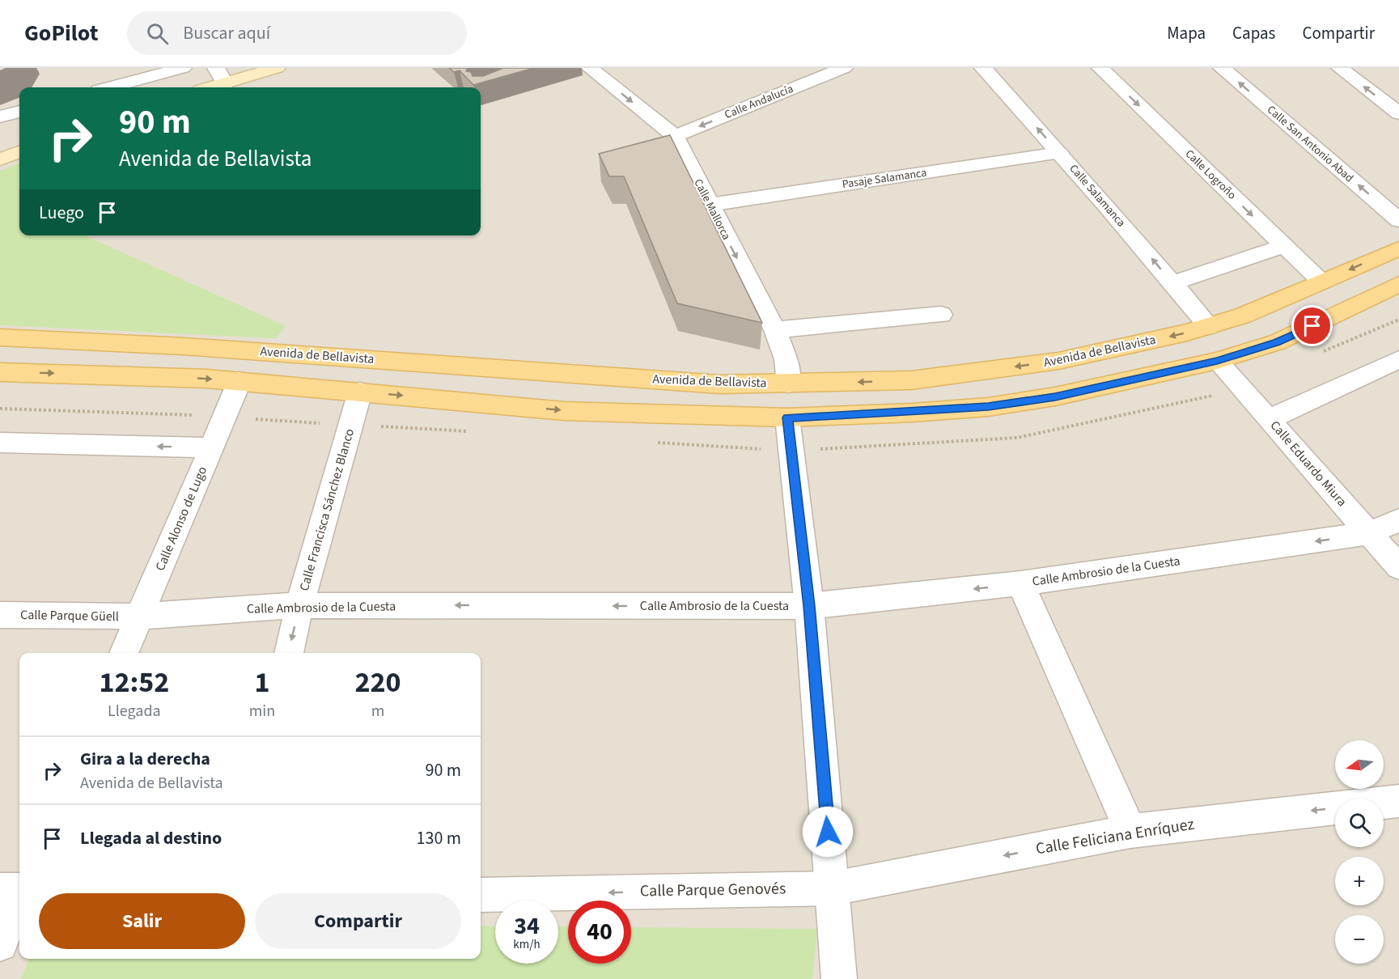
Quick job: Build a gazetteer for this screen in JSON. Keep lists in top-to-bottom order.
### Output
{
  "streets": {
    "main road": ["Avenida de Bellavista"],
    "street": [
      "Calle Andalucía",
      "Calle San Antonio Abad",
      "Calle Logroño",
      "Pasaje Salamanca",
      "Calle Salamanca",
      "Calle Mallorca",
      "Calle Eduardo Miura",
      "Calle Francisca Sánchez Blanco",
      "Calle Alonso de Lugo",
      "Calle Ambrosio de la Cuesta",
      "Calle Parque Güell",
      "Calle Feliciana Enríquez",
      "Calle Parque Genovés"
    ]
  },
  "crossings": [
    ["Calle Andalucía", "Calle Mallorca"],
    ["Calle Logroño", "Avenida de Bellavista"],
    ["Pasaje Salamanca", "Calle Salamanca"],
    ["Pasaje Salamanca", "Calle Mallorca"],
    ["Calle Salamanca", "Avenida de Bellavista"],
    ["Calle Mallorca", "Avenida de Bellavista"],
    ["Calle Eduardo Miura", "Calle Ambrosio de la Cuesta"],
    ["Calle Francisca Sánchez Blanco", "Calle Ambrosio de la Cuesta"],
    ["Calle Alonso de Lugo", "Calle Ambrosio de la Cuesta"],
    ["Calle Alonso de Lugo", "Calle Parque Güell"],
    ["Calle Ambrosio de la Cuesta", "Calle Parque Güell"],
    ["Calle Feliciana Enríquez", "Calle Parque Genovés"]
  ],
  "one_way": [
    "Calle Logroño",
    "Calle Salamanca",
    "Calle Mallorca",
    "Calle Ambrosio de la Cuesta",
    "Calle Feliciana Enríquez",
    "Calle Parque Genovés"
  ],
  "north": "left",
  "page": {
    "header": "GoPilot",
    "search": "Buscar aquí",
    "nav": ["Mapa", "Capas", "Compartir"],
    "turn": ["90 m", "Avenida de Bellavista"],
    "then": "Luego",
    "eta": [
      "12:52",
      "Llegada",
      "1",
      "min",
      "220",
      "m"
    ],
    "list": [
      {
        "name": "Gira a la derecha",
        "note": "Avenida de Bellavista",
        "value": "90 m"
      },
      {
        "name": "Llegada al destino",
        "value": "130 m"
      }
    ],
    "map_buttons": ["+", "−"],
    "buttons": ["Salir", "Compartir"],
    "speed": "34 km/h",
    "limit": "40"
  }
}
